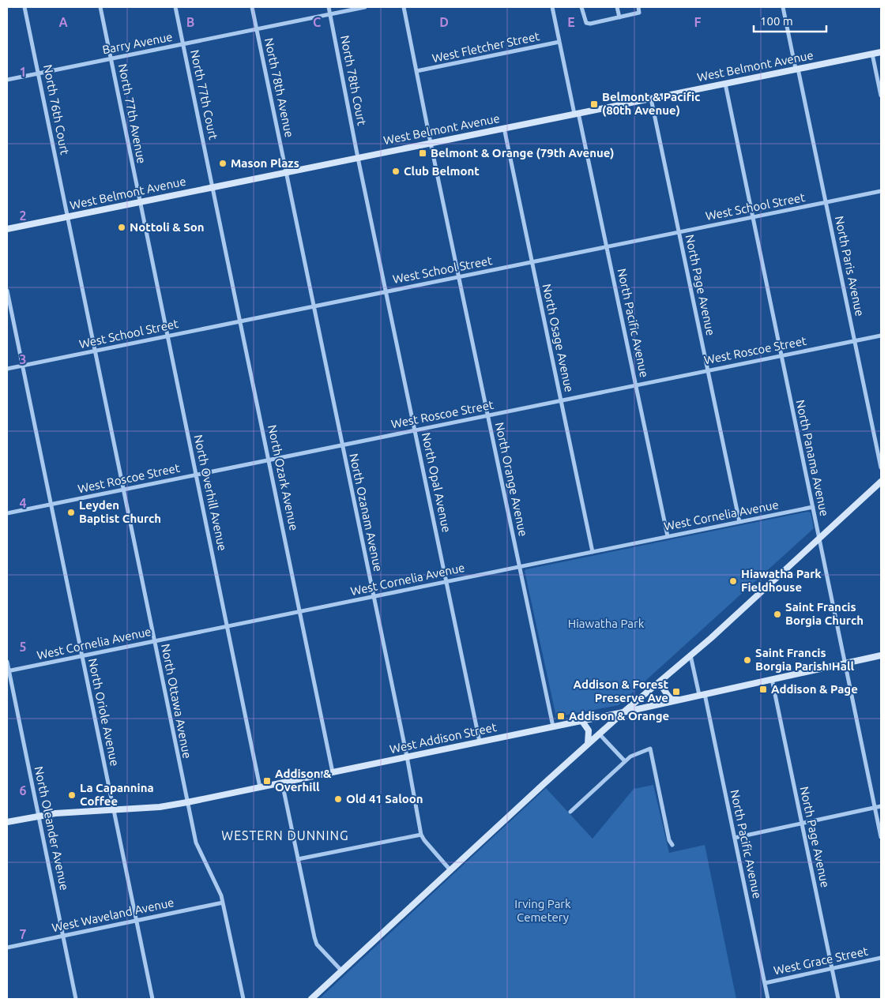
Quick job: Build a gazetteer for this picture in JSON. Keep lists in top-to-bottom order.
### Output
{
  "streets": {
    "main road": ["West Belmont Avenue", "West Addison Street"],
    "street": [
      "Barry Avenue",
      "West Fletcher Street",
      "North 78th Court",
      "North 78th Avenue",
      "North 77th Court",
      "North 76th Court",
      "North 77th Avenue",
      "West School Street",
      "North Paris Avenue",
      "North Page Avenue",
      "North Pacific Avenue",
      "North Osage Avenue",
      "West Roscoe Street",
      "North Panama Avenue",
      "North Ozark Avenue",
      "North Orange Avenue",
      "North Opal Avenue",
      "North Overhill Avenue",
      "North Ozanam Avenue",
      "West Cornelia Avenue",
      "North Ottawa Avenue",
      "North Oriole Avenue",
      "North Oleander Avenue",
      "West Waveland Avenue",
      "West Grace Street"
    ]
  },
  "crossings": [
    ["Barry Avenue", "North 78th Court"],
    ["Barry Avenue", "North 78th Avenue"],
    ["Barry Avenue", "North 77th Court"],
    ["Barry Avenue", "North 76th Court"],
    ["Barry Avenue", "North 77th Avenue"],
    ["West Fletcher Street", "North Pacific Avenue"],
    ["West Fletcher Street", "North Orange Avenue"],
    ["West Belmont Avenue", "North 78th Court"],
    ["West Belmont Avenue", "North 78th Avenue"],
    ["West Belmont Avenue", "North 77th Court"],
    ["West Belmont Avenue", "North 76th Court"],
    ["West Belmont Avenue", "North 77th Avenue"],
    ["West Belmont Avenue", "North Paris Avenue"],
    ["West Belmont Avenue", "North Page Avenue"],
    ["West Belmont Avenue", "North Pacific Avenue"],
    ["West Belmont Avenue", "North Osage Avenue"],
    ["West Belmont Avenue", "North Panama Avenue"],
    ["West Belmont Avenue", "North Ozark Avenue"],
    ["West Belmont Avenue", "North Orange Avenue"],
    ["West Belmont Avenue", "North Opal Avenue"],
    ["West Belmont Avenue", "North Overhill Avenue"],
    ["West Belmont Avenue", "North Ozanam Avenue"],
    ["West Belmont Avenue", "North Ottawa Avenue"],
    ["North 78th Court", "North Opal Avenue"],
    ["North 78th Avenue", "North Ozanam Avenue"],
    ["North 77th Court", "North Ozark Avenue"],
    ["North 76th Court", "North Ottawa Avenue"],
    ["North 77th Avenue", "North Overhill Avenue"],
    ["West School Street", "North Paris Avenue"],
    ["West School Street", "North Page Avenue"],
    ["West School Street", "North Pacific Avenue"],
    ["West School Street", "North Osage Avenue"],
    ["West School Street", "North Panama Avenue"],
    ["West School Street", "North Ozark Avenue"],
    ["West School Street", "North Orange Avenue"],
    ["West School Street", "North Opal Avenue"],
    ["West School Street", "North Overhill Avenue"],
    ["West School Street", "North Ozanam Avenue"],
    ["West School Street", "North Ottawa Avenue"],
    ["West School Street", "North Oriole Avenue"],
    ["North Paris Avenue", "West Roscoe Street"],
    ["North Page Avenue", "West Roscoe Street"],
    ["North Page Avenue", "West Cornelia Avenue"],
    ["North Page Avenue", "West Addison Street"],
    ["North Page Avenue", "West Grace Street"],
    ["North Pacific Avenue", "West Roscoe Street"],
    ["North Pacific Avenue", "West Cornelia Avenue"],
    ["North Pacific Avenue", "West Addison Street"],
    ["North Pacific Avenue", "West Grace Street"],
    ["North Osage Avenue", "West Roscoe Street"],
    ["North Osage Avenue", "West Cornelia Avenue"],
    ["West Roscoe Street", "North Panama Avenue"],
    ["West Roscoe Street", "North Ozark Avenue"],
    ["West Roscoe Street", "North Orange Avenue"],
    ["West Roscoe Street", "North Opal Avenue"],
    ["West Roscoe Street", "North Overhill Avenue"],
    ["West Roscoe Street", "North Ozanam Avenue"],
    ["West Roscoe Street", "North Ottawa Avenue"],
    ["West Roscoe Street", "North Oriole Avenue"],
    ["North Panama Avenue", "West Cornelia Avenue"],
    ["North Panama Avenue", "West Addison Street"],
    ["North Ozark Avenue", "West Cornelia Avenue"],
    ["North Ozark Avenue", "West Addison Street"],
    ["North Orange Avenue", "West Cornelia Avenue"],
    ["North Orange Avenue", "West Addison Street"],
    ["North Opal Avenue", "West Cornelia Avenue"],
    ["North Opal Avenue", "West Addison Street"],
    ["North Overhill Avenue", "West Cornelia Avenue"],
    ["North Overhill Avenue", "West Addison Street"],
    ["North Ozanam Avenue", "West Cornelia Avenue"],
    ["North Ozanam Avenue", "West Addison Street"],
    ["West Cornelia Avenue", "North Ottawa Avenue"],
    ["West Cornelia Avenue", "North Oriole Avenue"],
    ["West Cornelia Avenue", "North Oleander Avenue"],
    ["North Ottawa Avenue", "West Addison Street"],
    ["North Ottawa Avenue", "West Waveland Avenue"],
    ["North Oriole Avenue", "West Addison Street"],
    ["North Oriole Avenue", "West Waveland Avenue"],
    ["West Addison Street", "North Oleander Avenue"],
    ["North Oleander Avenue", "West Waveland Avenue"]
  ],
  "districts": ["WESTERN DUNNING"],
  "parks": ["Hiawatha Park", "Irving Park Cemetery"],
  "places": {
    "transit": [
      "Belmont & Pacific (80th Avenue)",
      "Belmont & Orange (79th Avenue)",
      "Addison & Page",
      "Addison & Forest Preserve Ave",
      "Addison & Orange",
      "Addison & Overhill"
    ],
    "other": [
      "Mason Plazs",
      "Club Belmont",
      "Nottoli & Son",
      "Leyden Baptist Church",
      "Hiawatha Park Fieldhouse",
      "Saint Francis Borgia Church",
      "Saint Francis Borgia Parish Hall",
      "La Capannina Coffee",
      "Old 41 Saloon"
    ]
  },
  "scale_bar": "100 m",
  "grid": {
    "columns": [
      "A",
      "B",
      "C",
      "D",
      "E",
      "F"
    ],
    "rows": [
      "1",
      "2",
      "3",
      "4",
      "5",
      "6",
      "7"
    ]
  }
}
